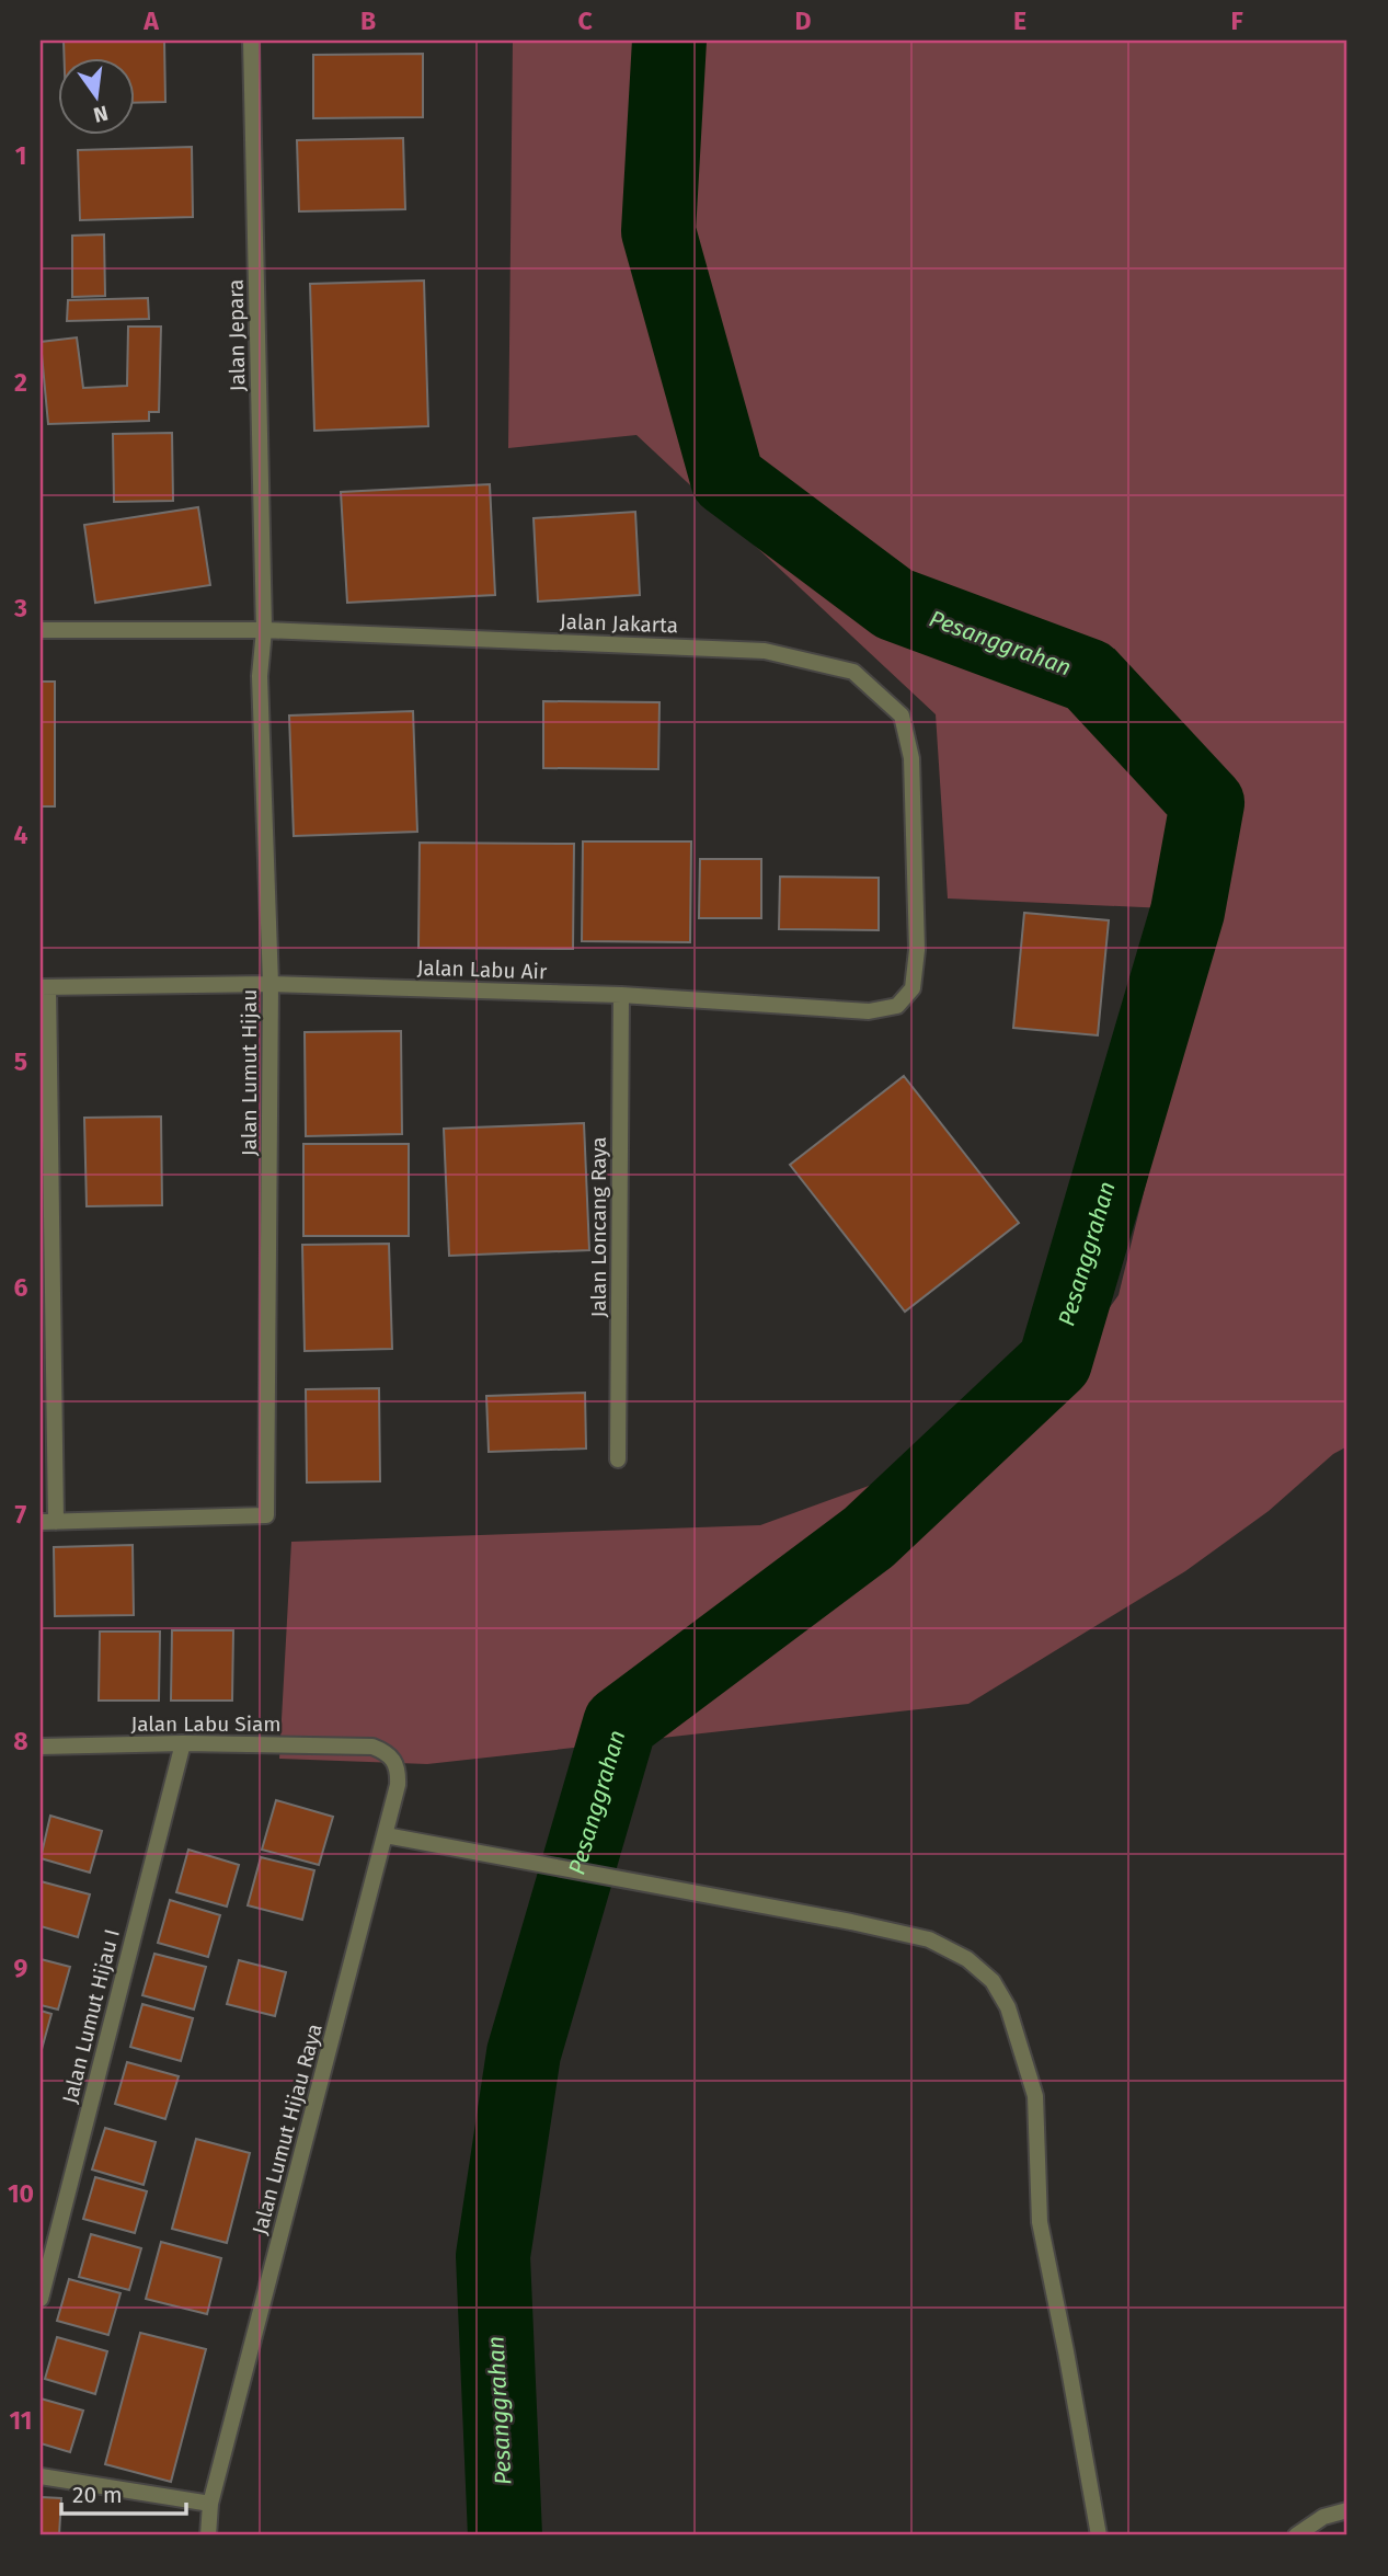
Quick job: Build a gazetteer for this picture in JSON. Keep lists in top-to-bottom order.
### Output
{
  "streets": {
    "street": [
      "Jalan Jepara",
      "Jalan Jakarta",
      "Jalan Labu Air",
      "Jalan Lumut Hijau",
      "Jalan Loncang Raya",
      "Jalan Labu Siam",
      "Jalan Lumut Hijau I",
      "Jalan Lumut Hijau Raya"
    ]
  },
  "crossings": [
    ["Jalan Jepara", "Jalan Jakarta"],
    ["Jalan Jepara", "Jalan Lumut Hijau"],
    ["Jalan Jakarta", "Jalan Labu Air"],
    ["Jalan Jakarta", "Jalan Lumut Hijau"],
    ["Jalan Labu Air", "Jalan Lumut Hijau"],
    ["Jalan Labu Air", "Jalan Loncang Raya"],
    ["Jalan Labu Siam", "Jalan Lumut Hijau I"],
    ["Jalan Labu Siam", "Jalan Lumut Hijau Raya"]
  ],
  "water": ["Pesanggrahan"],
  "scale_bar": "20 m",
  "north": "bottom",
  "grid": {
    "columns": [
      "A",
      "B",
      "C",
      "D",
      "E",
      "F"
    ],
    "rows": [
      "1",
      "2",
      "3",
      "4",
      "5",
      "6",
      "7",
      "8",
      "9",
      "10",
      "11"
    ]
  }
}
